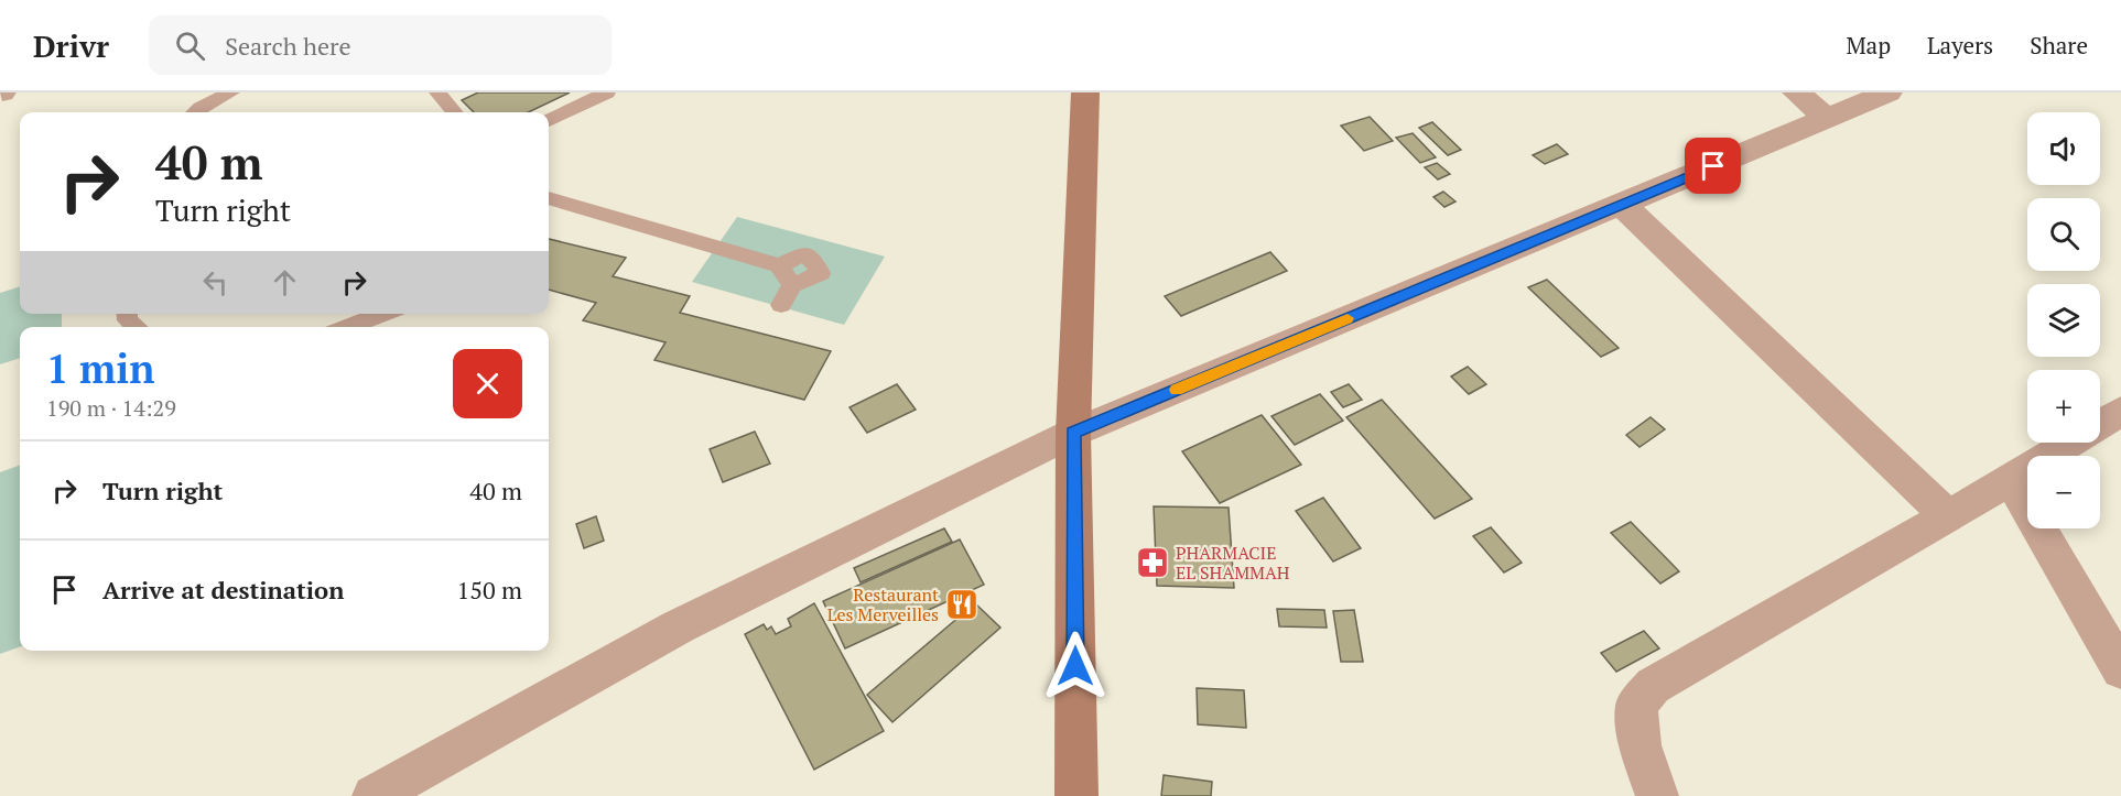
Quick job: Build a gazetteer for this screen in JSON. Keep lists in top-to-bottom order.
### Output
{
  "places": {
    "pharmacy": ["PHARMACIE EL SHAMMAH"],
    "restaurant": ["Restaurant Les Merveilles"]
  },
  "page": {
    "header": "Drivr",
    "search": "Search here",
    "nav": ["Map", "Layers", "Share"],
    "map_buttons": ["+", "−"],
    "turn": ["40 m", "Turn right"],
    "heading": ["1 min", "190 m · 14:29"],
    "list": [
      {
        "name": "Turn right",
        "value": "40 m"
      },
      {
        "name": "Arrive at destination",
        "value": "150 m"
      }
    ]
  }
}
